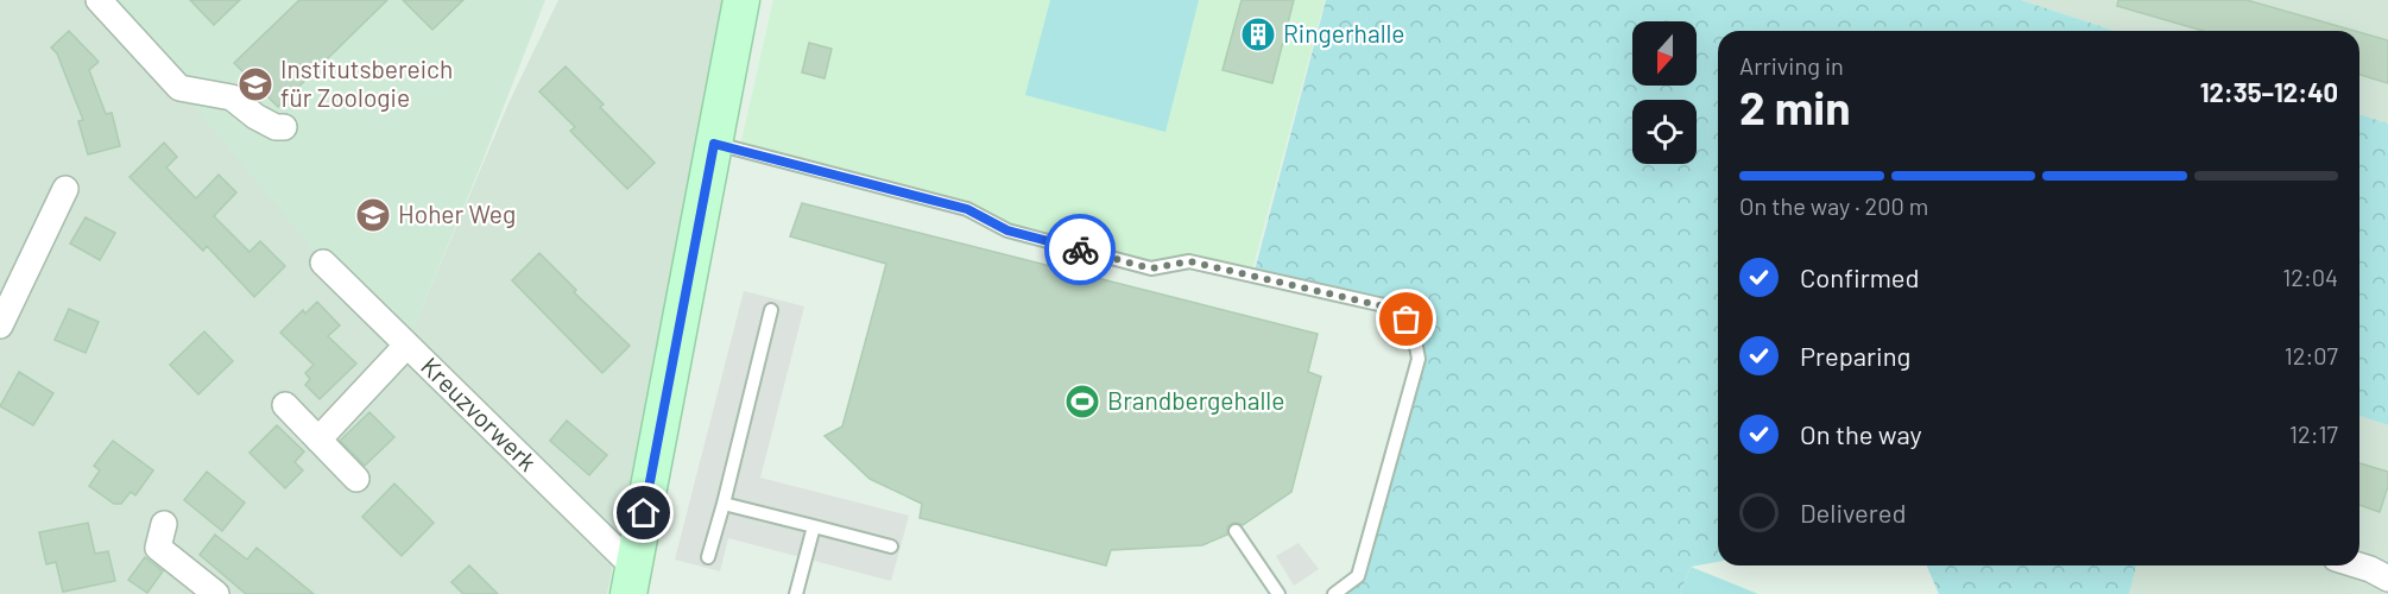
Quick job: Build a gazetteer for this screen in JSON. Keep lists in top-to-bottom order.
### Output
{
  "streets": {
    "street": ["Kreuzvorwerk"]
  },
  "places": {
    "building": ["Ringerhalle"],
    "school or university": ["Institutsbereich für Zoologie", "Hoher Weg"],
    "sports": ["Brandbergehalle"]
  },
  "north": "bottom",
  "page": {
    "heading": ["2 min", "Arriving in", "12:35–12:40"],
    "bar": "On the way · 200 m",
    "list": [
      ["Confirmed", "12:04"],
      ["Preparing", "12:07"],
      ["On the way", "12:17"],
      "Delivered"
    ]
  }
}
